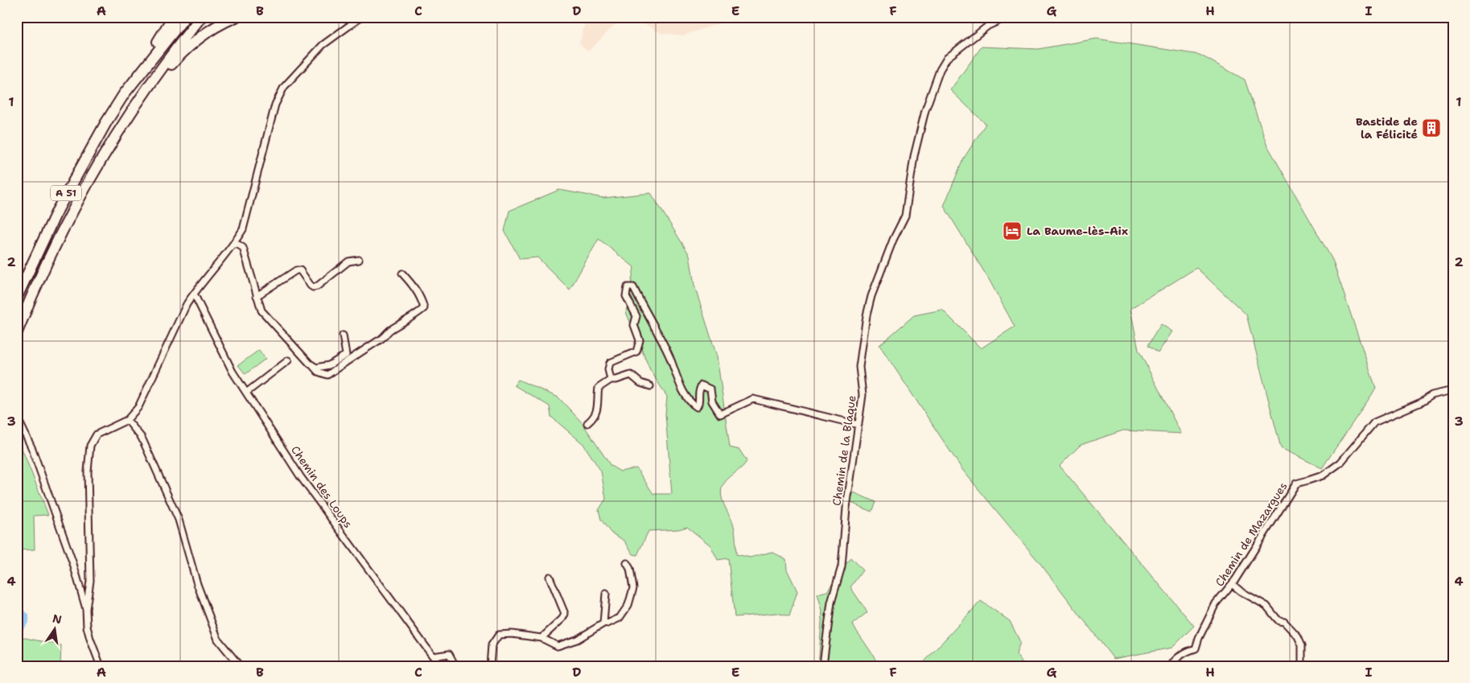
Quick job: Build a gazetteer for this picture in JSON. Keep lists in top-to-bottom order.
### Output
{
  "streets": {
    "highway": ["A 51"],
    "street": ["Chemin de la Blaque", "Chemin des Loups", "Chemin de Mazargues"]
  },
  "places": {
    "building": ["Bastide de la Félicité"],
    "hotel": ["La Baume-lès-Aix"]
  },
  "north": "top",
  "grid": {
    "columns": [
      "A",
      "B",
      "C",
      "D",
      "E",
      "F",
      "G",
      "H",
      "I"
    ],
    "rows": [
      "1",
      "2",
      "3",
      "4"
    ]
  }
}
